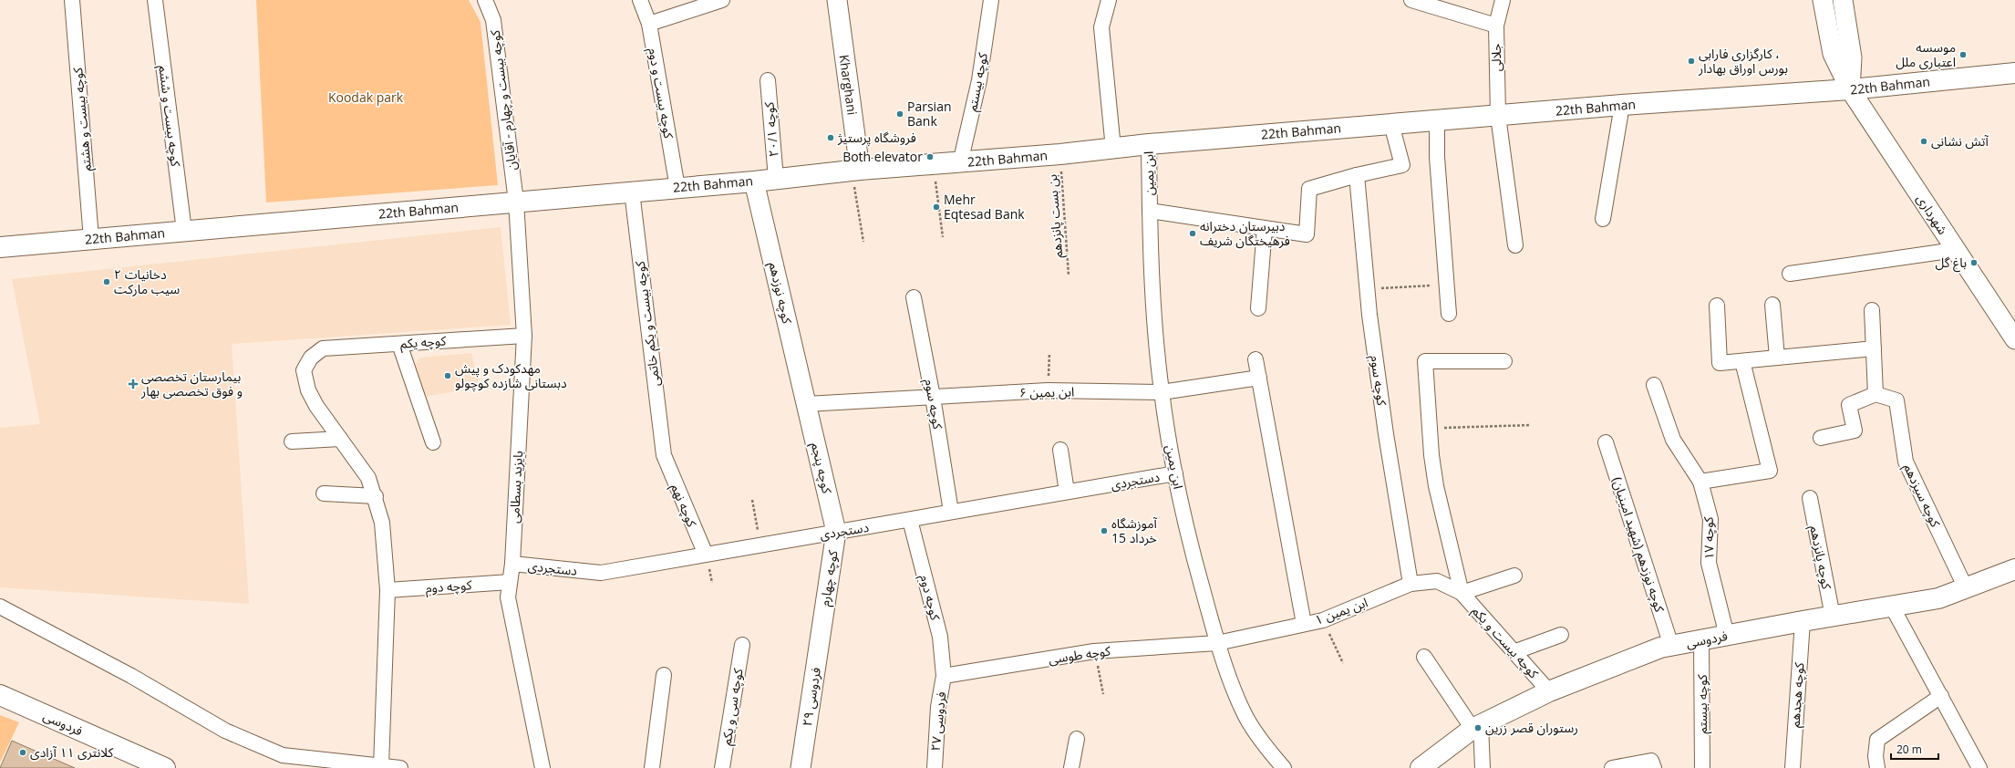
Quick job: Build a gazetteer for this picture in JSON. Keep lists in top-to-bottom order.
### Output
{
  "streets": {
    "main road": ["22th Bahman", "فردوسی"],
    "street": [
      "جلالی",
      "کوچه بیستم",
      "Kharghani",
      "کوچه بیست و دوم",
      "کوچه بیست و چهارم - آقایان",
      "کوچه بیست و ششم",
      "کوچه بیست و هشتم",
      "کوچه ۲۰/۱",
      "ابن یمین",
      "شهرداری",
      "کوچه نوزدهم",
      "کوچه بیست و یکم خاتمی",
      "کوچه یکم",
      "کوچه سوم",
      "ابن یمین ۶",
      "کوچه پنجم",
      "دستجردی",
      "بایزید بسطامی",
      "کوچه سیزدهم",
      "کوچه نهم",
      "۱۷ کوچه",
      "کوچه نوزدهم (شهید امینیان)",
      "کوچه پانزدهم",
      "کوچه چهارم",
      "کوچه دوم",
      "ابن یمین ۱",
      "کوچه بیست و یکم",
      "کوچه طوسی",
      "کوچه هجدهم",
      "فردوسی ۲۹",
      "کوچه سی و یکم",
      "فردوسی ۲۷"
    ],
    "path": ["بن بست پانزدهم"]
  },
  "crossings": [
    ["جلالی", "22th Bahman"],
    ["کوچه بیستم", "22th Bahman"],
    ["کوچه بیستم", "فردوسی"],
    ["Kharghani", "22th Bahman"],
    ["22th Bahman", "کوچه بیست و دوم"],
    ["22th Bahman", "کوچه بیست و چهارم - آقایان"],
    ["22th Bahman", "کوچه بیست و ششم"],
    ["22th Bahman", "کوچه بیست و هشتم"],
    ["22th Bahman", "کوچه ۲۰/۱"],
    ["22th Bahman", "ابن یمین"],
    ["22th Bahman", "شهرداری"],
    ["22th Bahman", "بن بست پانزدهم"],
    ["22th Bahman", "کوچه نوزدهم"],
    ["22th Bahman", "کوچه بیست و یکم خاتمی"],
    ["22th Bahman", "بایزید بسطامی"],
    ["کوچه بیست و چهارم - آقایان", "بایزید بسطامی"],
    ["ابن یمین", "ابن یمین ۶"],
    ["ابن یمین", "دستجردی"],
    ["ابن یمین", "ابن یمین ۱"],
    ["ابن یمین", "کوچه طوسی"],
    ["کوچه نوزدهم", "کوچه پنجم"],
    ["کوچه بیست و یکم خاتمی", "کوچه نهم"],
    ["کوچه یکم", "بایزید بسطامی"],
    ["کوچه سوم", "ابن یمین ۶"],
    ["کوچه سوم", "دستجردی"],
    ["کوچه سوم", "ابن یمین ۱"],
    ["کوچه پنجم", "دستجردی"],
    ["کوچه پنجم", "کوچه چهارم"],
    ["دستجردی", "بایزید بسطامی"],
    ["دستجردی", "کوچه نهم"],
    ["دستجردی", "کوچه چهارم"],
    ["دستجردی", "کوچه دوم"],
    ["بایزید بسطامی", "کوچه دوم"],
    ["کوچه سیزدهم", "فردوسی"],
    ["۱۷ کوچه", "فردوسی"],
    ["کوچه نوزدهم (شهید امینیان)", "فردوسی"],
    ["کوچه پانزدهم", "فردوسی"],
    ["کوچه چهارم", "فردوسی ۲۹"],
    ["کوچه دوم", "کوچه طوسی"],
    ["کوچه دوم", "فردوسی ۲۷"],
    ["ابن یمین ۱", "کوچه بیست و یکم"],
    ["ابن یمین ۱", "کوچه طوسی"],
    ["فردوسی", "کوچه بیست و یکم"],
    ["فردوسی", "کوچه هجدهم"],
    ["کوچه طوسی", "فردوسی ۲۷"]
  ],
  "parks": ["Koodak park"],
  "places": {
    "other": [
      "موسسه اعتباری ملل",
      "کارگزاری فارابی ، بورس اوراق بهادار",
      "Parsian Bank",
      "فروشگاه پرستيژ",
      "آتش نشانی",
      "Both elevator",
      "Mehr Eqtesad Bank",
      "دبیرستان دخترانه فرهیختگان شریف",
      "باغ گل",
      "دخانیات ۲ سیب مارکت",
      "مهدکودک و پیش دبستانی شازده کوچولو",
      "آموزشگاه 15 خرداد",
      "رستوران قصر زرین",
      "کلانتری ۱۱ آزادی"
    ],
    "health": ["بیمارستان تخصصی و فوق تخصصی بهار"]
  },
  "scale_bar": "20 m"
}
